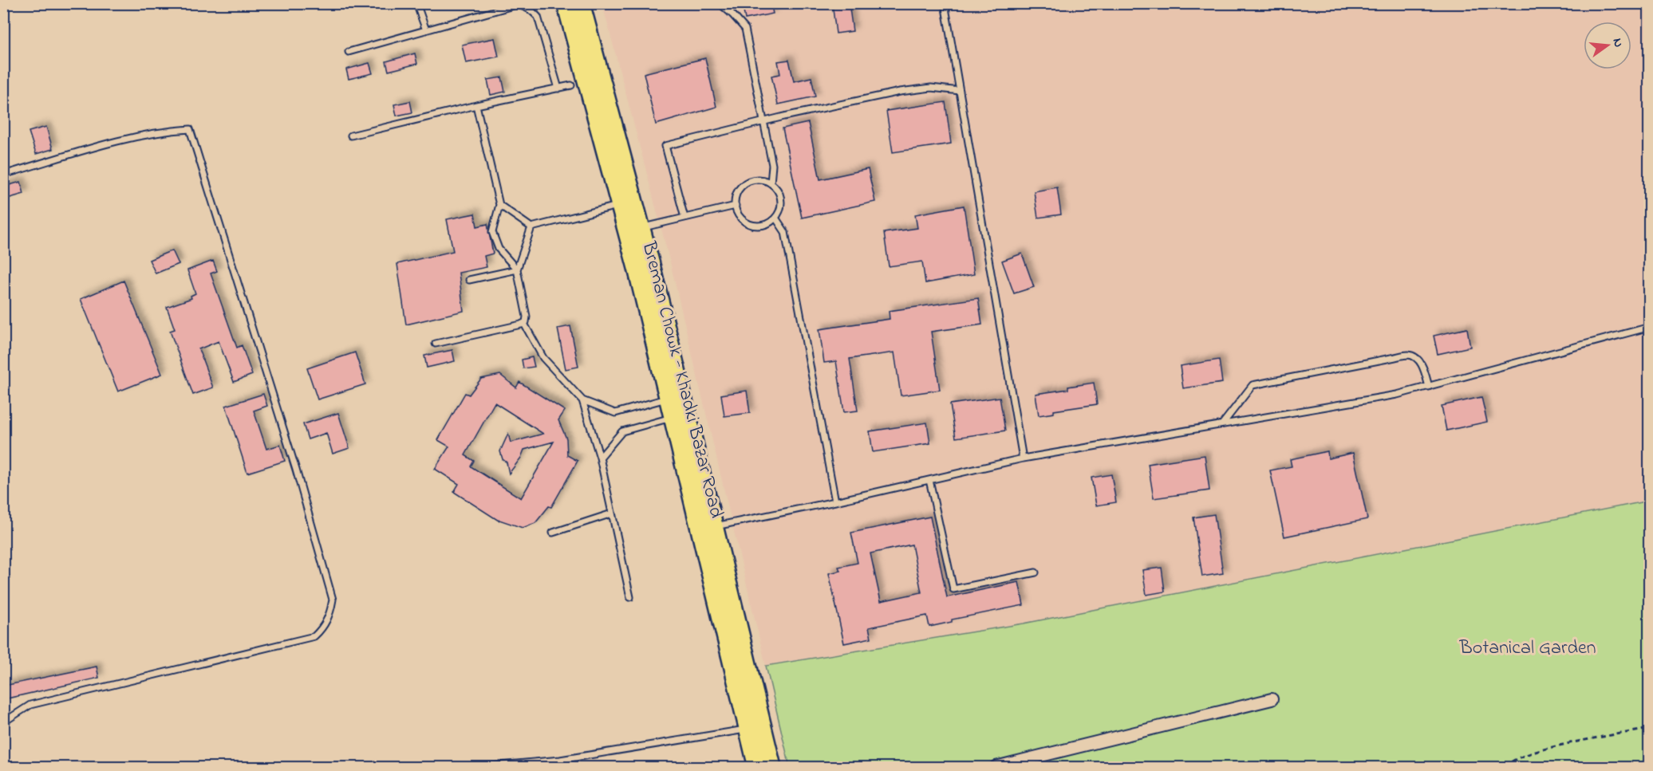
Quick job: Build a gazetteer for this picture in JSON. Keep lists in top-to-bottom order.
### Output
{
  "streets": {
    "main road": ["Breman Chowk - Khadki Bazar Road"]
  },
  "parks": ["Botanical Garden"],
  "north": "right"
}
